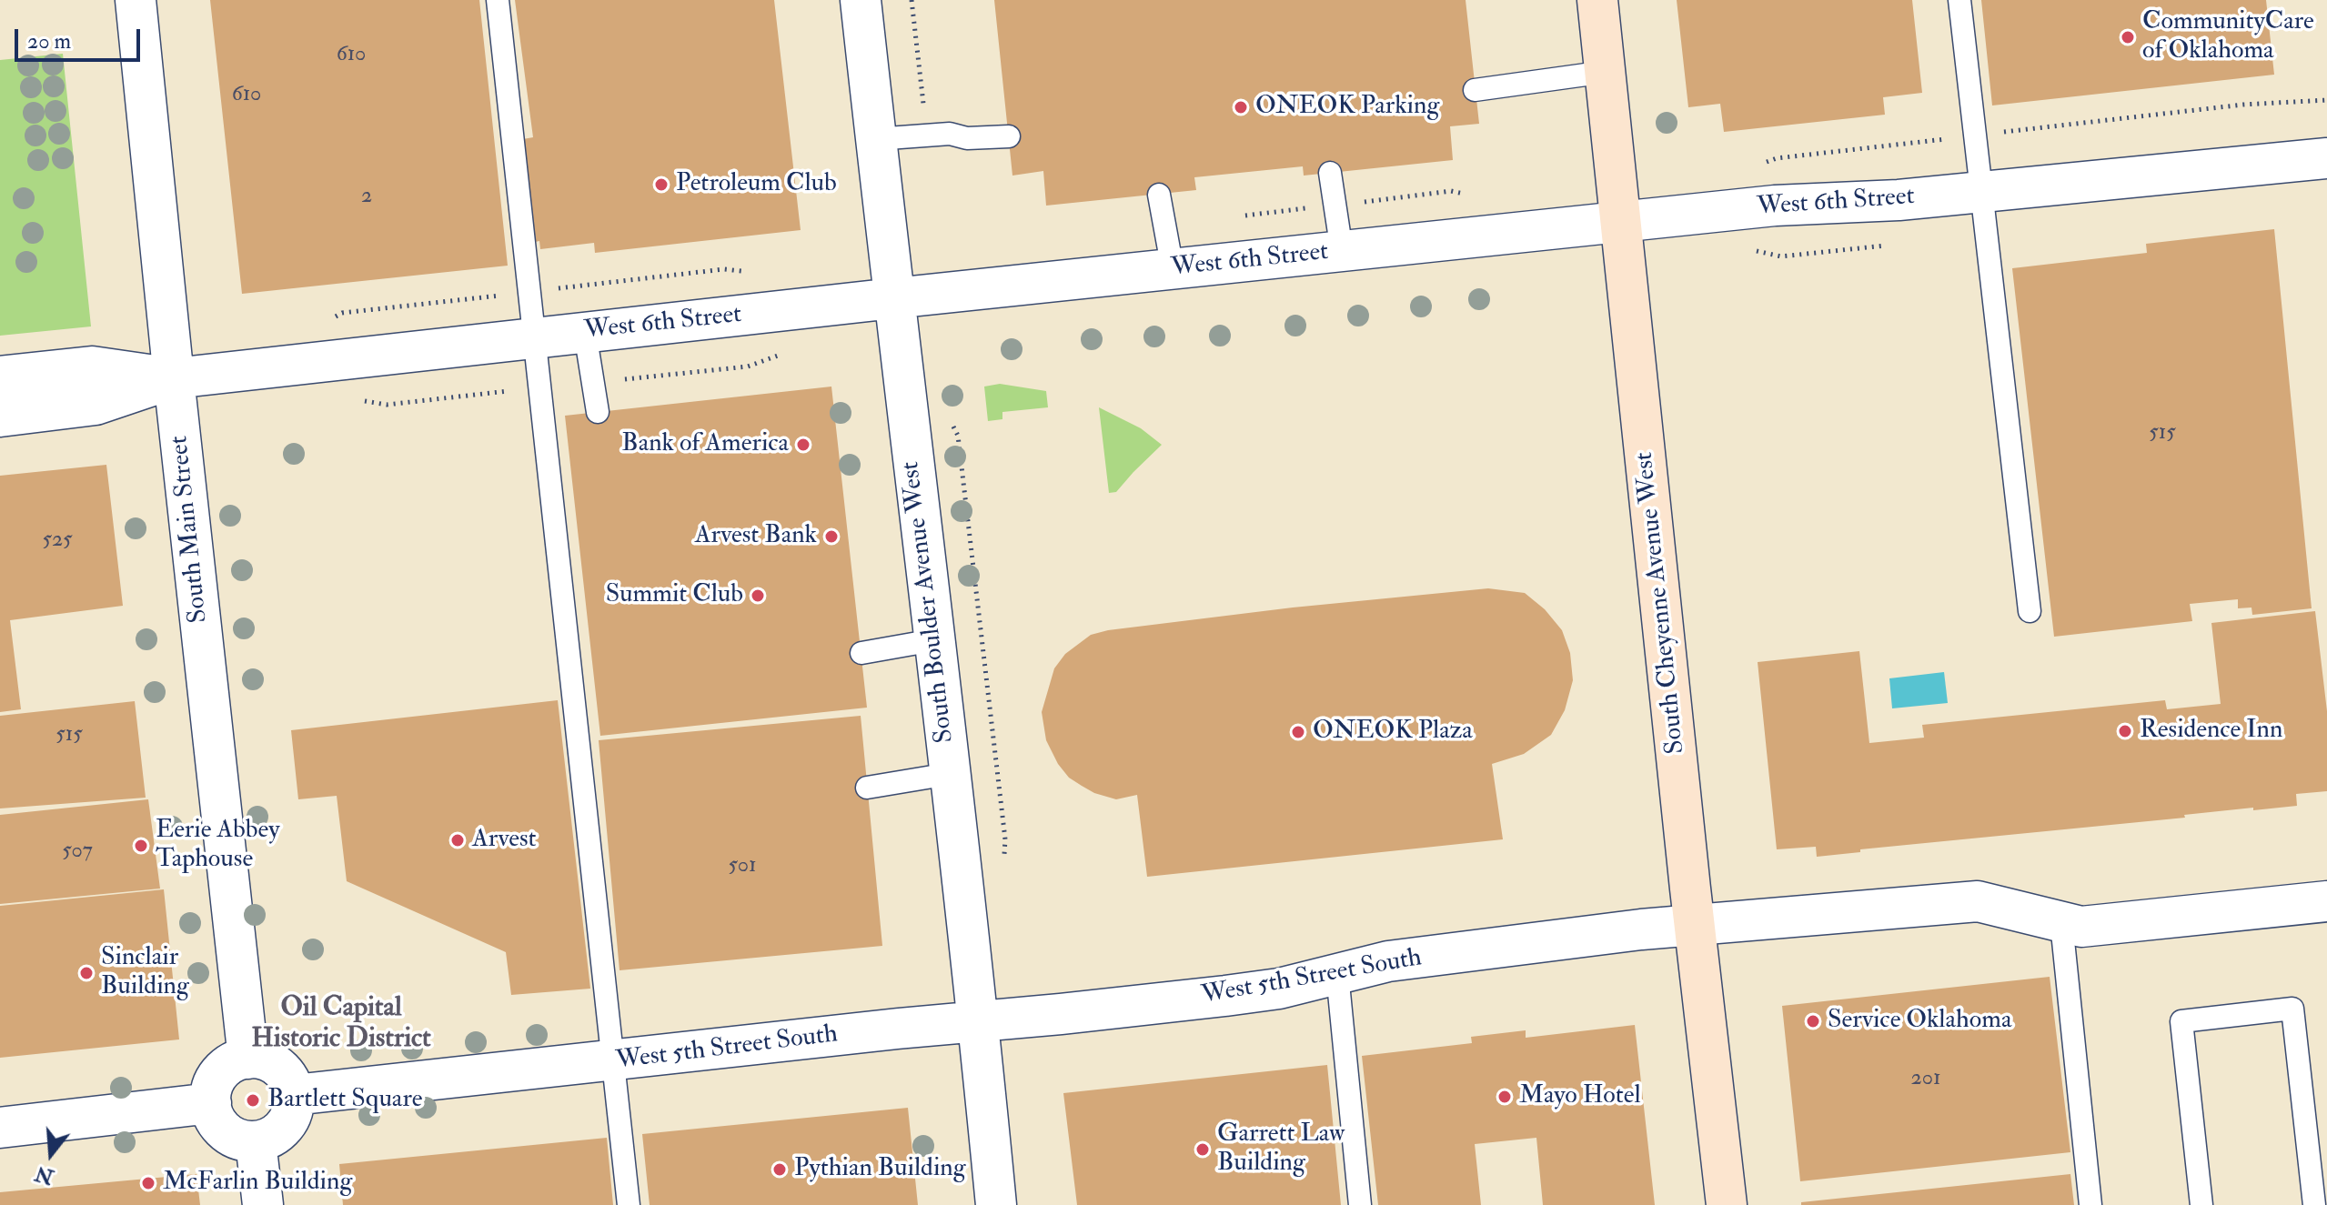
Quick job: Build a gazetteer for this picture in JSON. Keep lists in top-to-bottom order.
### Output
{
  "streets": {
    "main road": ["South Cheyenne Avenue West"],
    "street": [
      "West 6th Street",
      "South Main Street",
      "South Boulder Avenue West",
      "West 5th Street South"
    ]
  },
  "crossings": [
    ["West 6th Street", "South Main Street"],
    ["West 6th Street", "South Boulder Avenue West"],
    ["West 6th Street", "South Cheyenne Avenue West"],
    ["South Main Street", "West 5th Street South"],
    ["South Boulder Avenue West", "West 5th Street South"],
    ["South Cheyenne Avenue West", "West 5th Street South"]
  ],
  "districts": ["Oil Capital Historic District"],
  "places": [
    "CommunityCare of Oklahoma",
    "ONEOK Parking",
    "Petroleum Club",
    "Bank of America",
    "Arvest Bank",
    "Summit Club",
    "Residence Inn",
    "ONEOK Plaza",
    "Arvest",
    "Eerie Abbey Taphouse",
    "Sinclair Building",
    "Service Oklahoma",
    "Mayo Hotel",
    "Bartlett Square",
    "Garrett Law Building",
    "Pythian Building",
    "McFarlin Building"
  ],
  "house_numbers": [
    "610",
    "610",
    "2",
    "515",
    "525",
    "515",
    "507",
    "501",
    "201"
  ],
  "scale_bar": "20 m",
  "north": "bottom"
}
